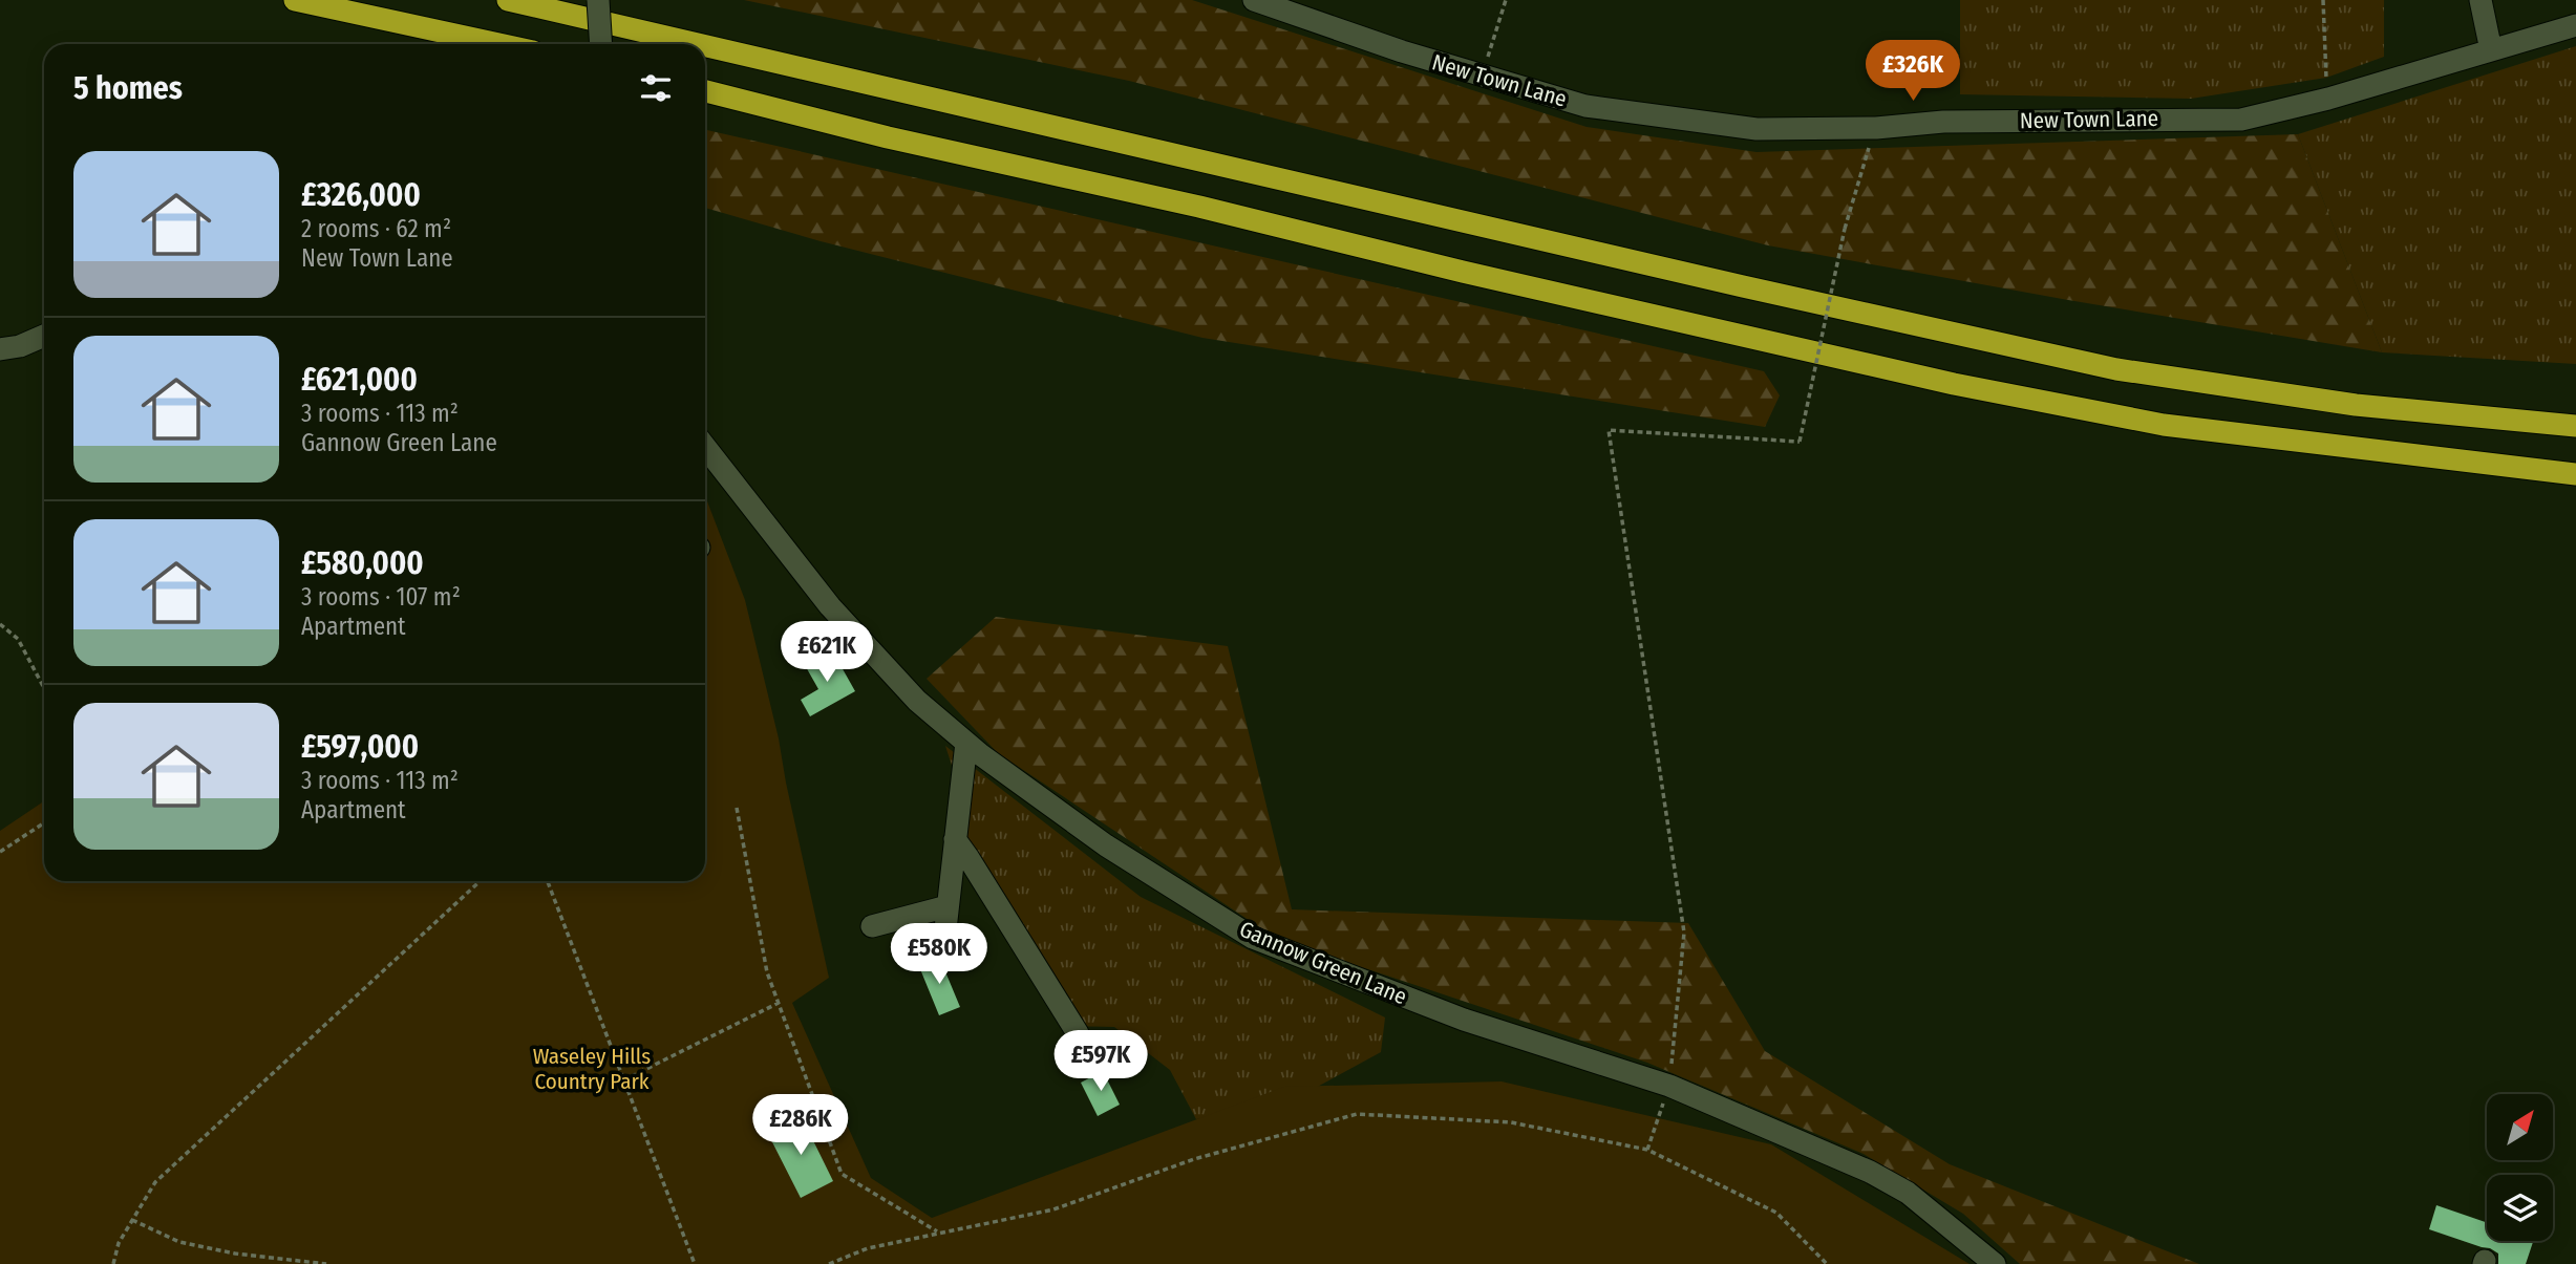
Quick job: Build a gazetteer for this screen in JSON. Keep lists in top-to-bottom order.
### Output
{
  "streets": {
    "street": ["New Town Lane", "Gannow Green Lane"]
  },
  "parks": ["Waseley Hills Country Park"],
  "north": "top right",
  "page": {
    "price": [
      "£326K",
      "£621K",
      "£580K",
      "£597K",
      "£286K"
    ],
    "heading": "5 homes",
    "list": [
      {
        "name": "£326,000",
        "note": "2 rooms · 62 m² · New Town Lane"
      },
      {
        "name": "£621,000",
        "note": "3 rooms · 113 m² · Gannow Green Lane"
      },
      {
        "name": "£580,000",
        "note": "3 rooms · 107 m² · Apartment"
      },
      {
        "name": "£597,000",
        "note": "3 rooms · 113 m² · Apartment"
      }
    ]
  }
}
